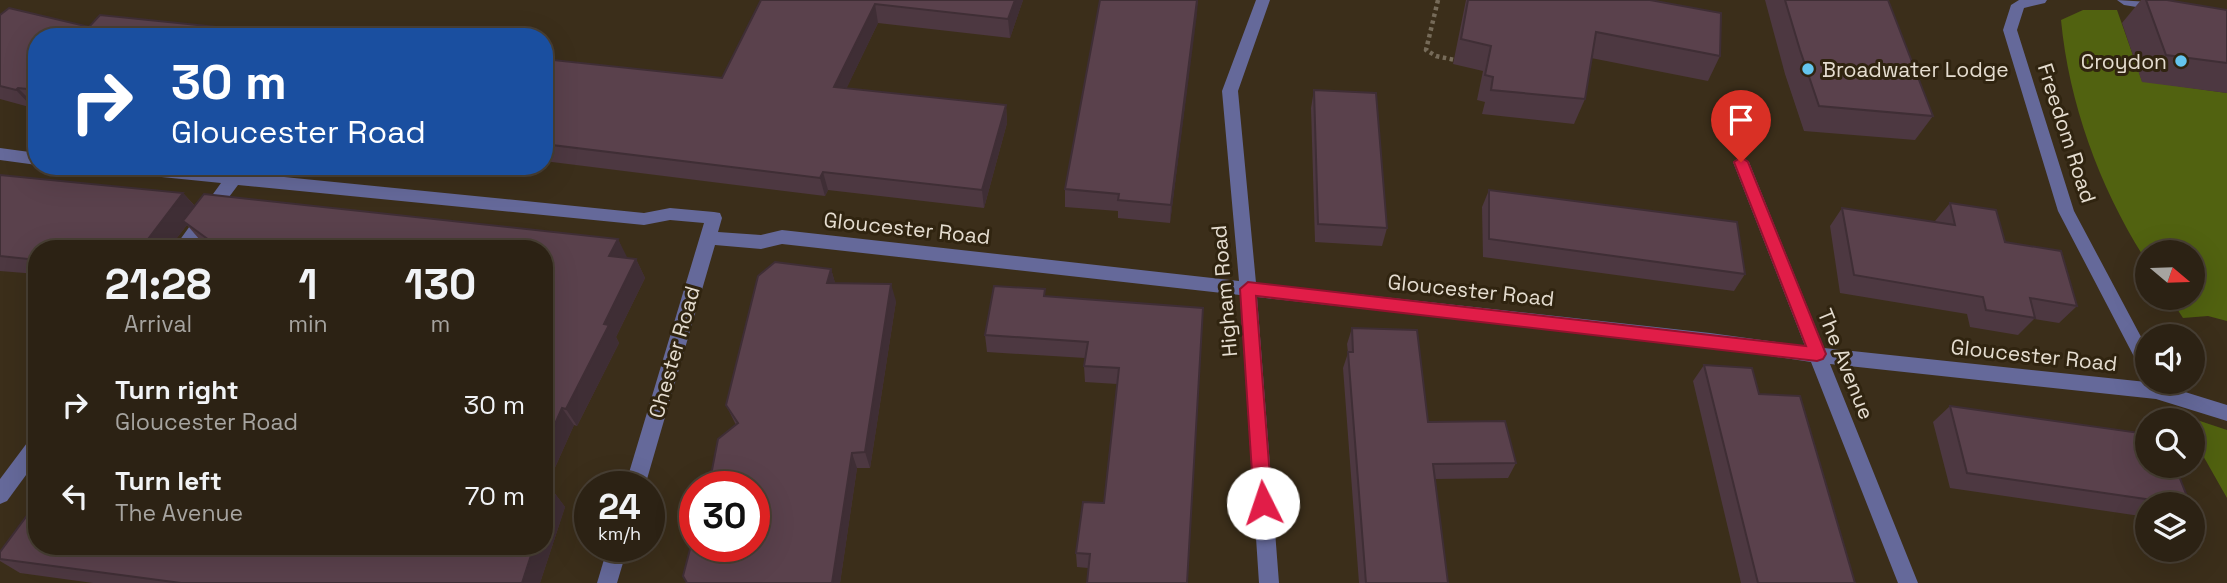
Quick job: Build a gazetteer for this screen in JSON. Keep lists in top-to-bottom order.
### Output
{
  "streets": {
    "street": [
      "Freedom Road",
      "Gloucester Road",
      "Higham Road",
      "Chester Road",
      "The Avenue"
    ]
  },
  "crossings": [
    ["Gloucester Road", "Higham Road"],
    ["Gloucester Road", "Chester Road"],
    ["Gloucester Road", "The Avenue"]
  ],
  "places": ["Croydon", "Broadwater Lodge"],
  "north": "right",
  "page": {
    "turn": ["30 m", "Gloucester Road"],
    "eta": [
      "21:28",
      "Arrival",
      "1",
      "min",
      "130",
      "m"
    ],
    "list": [
      {
        "name": "Turn right",
        "note": "Gloucester Road",
        "value": "30 m"
      },
      {
        "name": "Turn left",
        "note": "The Avenue",
        "value": "70 m"
      }
    ],
    "speed": "24 km/h",
    "limit": "30"
  }
}
